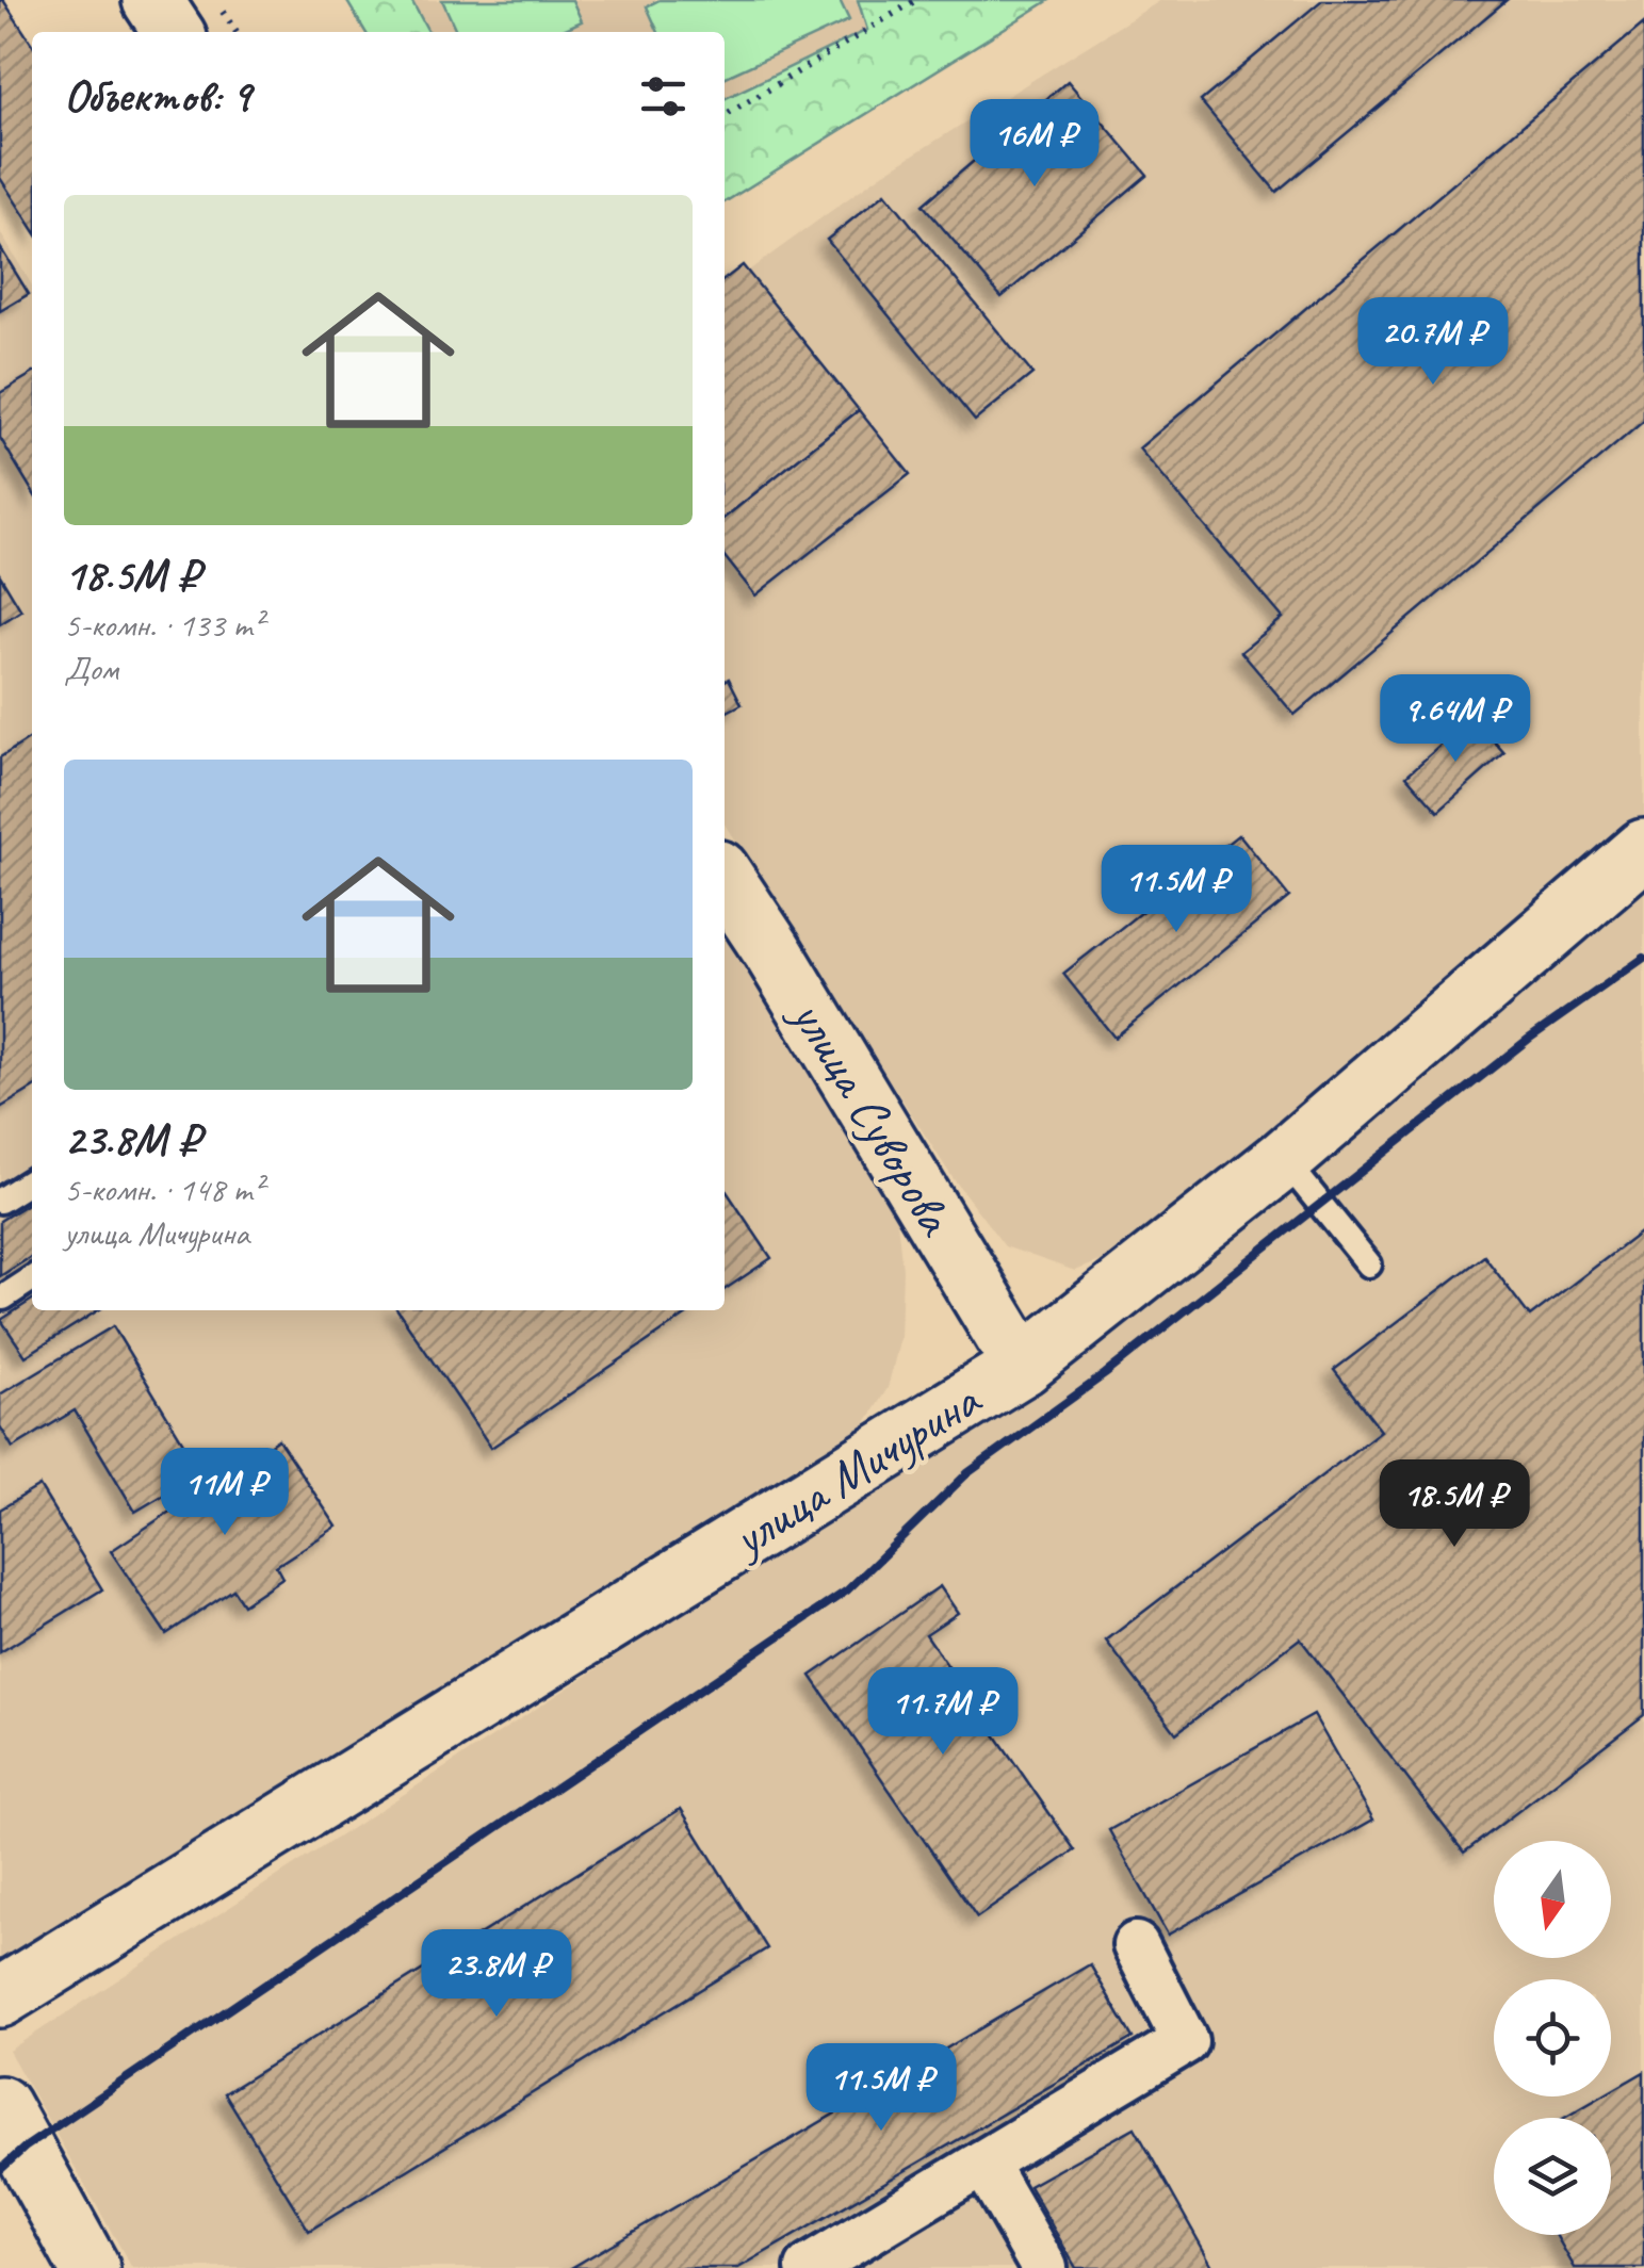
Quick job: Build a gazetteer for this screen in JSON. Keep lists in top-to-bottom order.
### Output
{
  "streets": {
    "main road": ["улица Суворова", "улица Мичурина"]
  },
  "crossings": [
    ["улица Суворова", "улица Мичурина"]
  ],
  "north": "bottom",
  "page": {
    "heading": "Объектов: 9",
    "price": [
      "16M ₽",
      "20.7M ₽",
      "9.64M ₽",
      "11.5M ₽",
      "11M ₽",
      "18.5M ₽",
      "11.7M ₽",
      "23.8M ₽",
      "11.5M ₽"
    ],
    "list": [
      {
        "name": "18.5M ₽",
        "note": "5-комн. · 133 m² · Дом"
      },
      {
        "name": "23.8M ₽",
        "note": "5-комн. · 148 m² · улица Мичурина"
      }
    ]
  }
}
